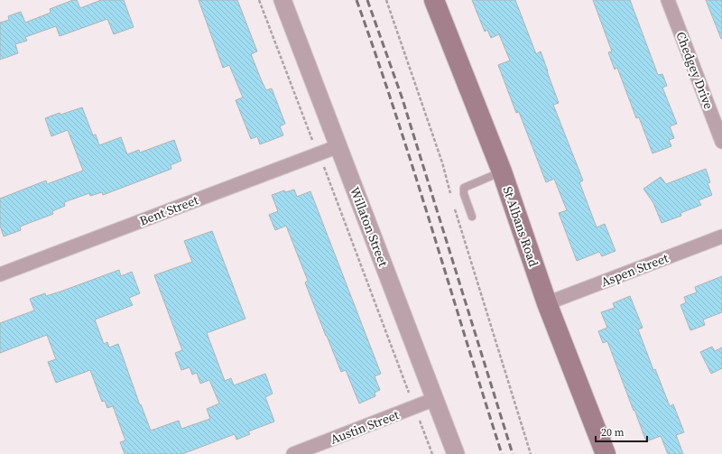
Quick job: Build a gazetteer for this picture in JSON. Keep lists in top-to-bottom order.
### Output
{
  "streets": {
    "main road": ["St Albans Road"],
    "street": [
      "Chedgey Drive",
      "Bent Street",
      "Willaton Street",
      "Aspen Street",
      "Austin Street"
    ]
  },
  "crossings": [
    ["Bent Street", "Willaton Street"],
    ["Willaton Street", "Austin Street"],
    ["St Albans Road", "Aspen Street"]
  ],
  "scale_bar": "20 m"
}
